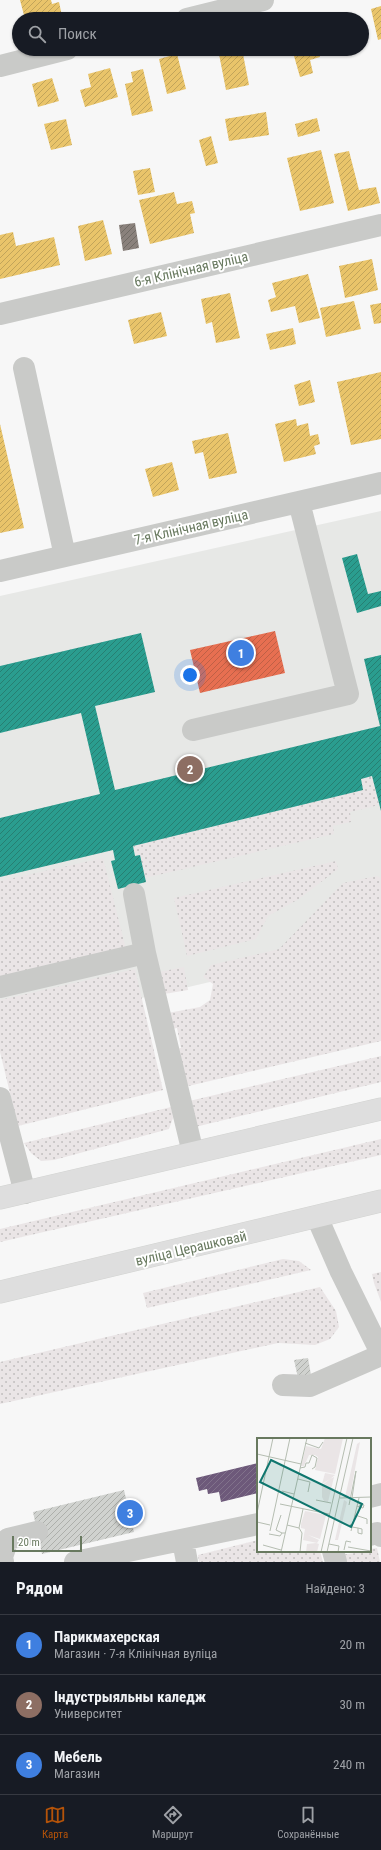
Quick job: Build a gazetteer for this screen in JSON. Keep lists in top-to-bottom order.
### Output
{
  "streets": {
    "main road": ["вуліца Церашковай"],
    "street": ["6-я Клінічная вуліца", "7-я Клінічная вуліца"]
  },
  "scale_bar": "20 m",
  "page": {
    "search": "Поиск",
    "pins": ["1", "2", "3"],
    "scale": "20 m",
    "heading": ["Рядом", "Найдено: 3"],
    "list": [
      {
        "mark": "1",
        "name": "Парикмахерская",
        "note": "Магазин · 7-я Клінічная вуліца",
        "value": "20 m"
      },
      {
        "mark": "2",
        "name": "Індустрыяльны каледж",
        "note": "Университет",
        "value": "30 m"
      },
      {
        "mark": "3",
        "name": "Мебель",
        "note": "Магазин",
        "value": "240 m"
      }
    ],
    "nav": ["Карта", "Маршрут", "Сохранённые"]
  }
}
